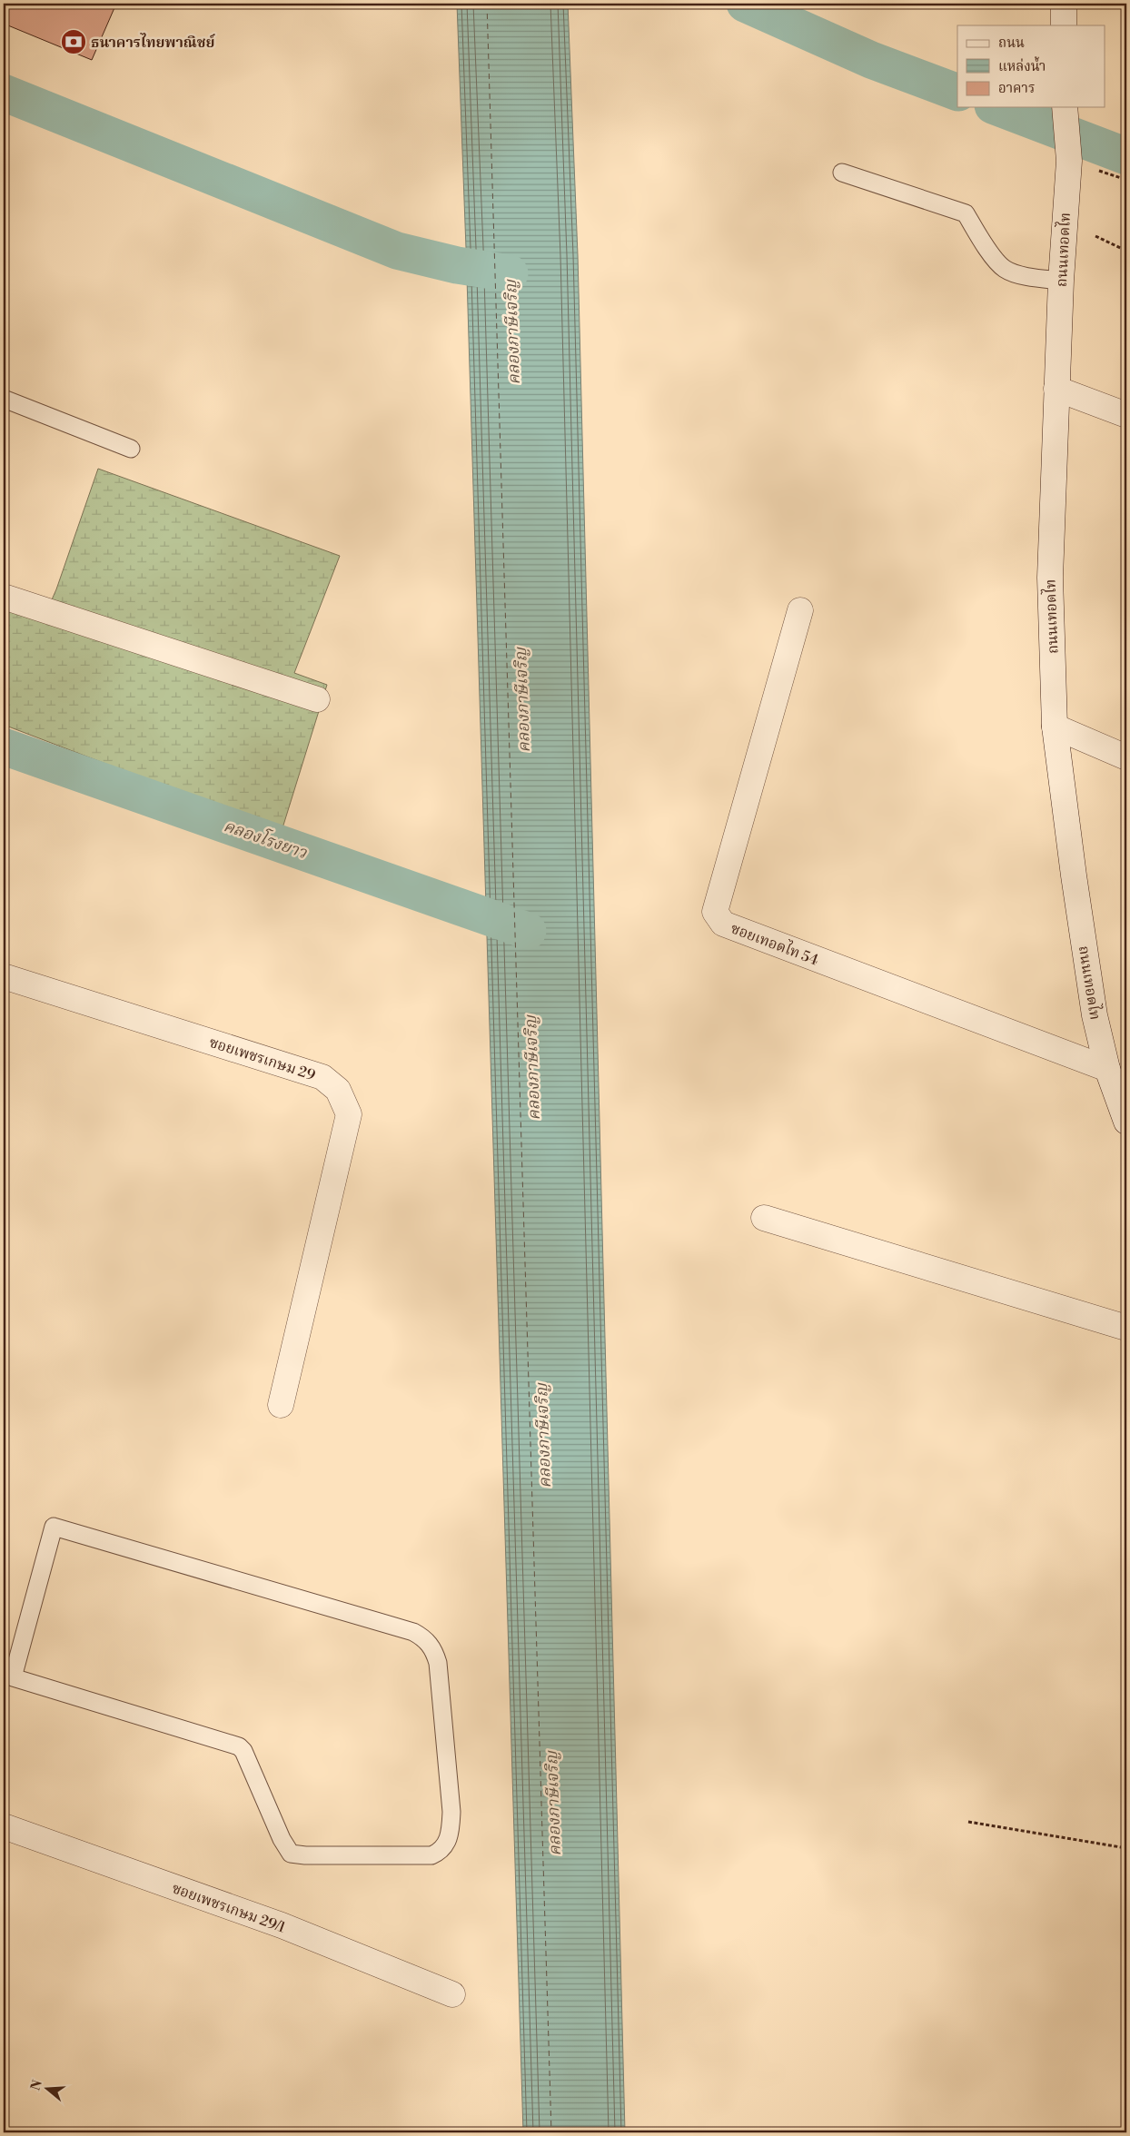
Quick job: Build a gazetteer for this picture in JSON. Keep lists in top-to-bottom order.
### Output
{
  "streets": {
    "street": [
      "ถนนเทอดไท",
      "ซอยเทอดไท 54",
      "ซอยเพชรเกษม 29",
      "ซอยเพชรเกษม 29/1"
    ]
  },
  "crossings": [
    ["ถนนเทอดไท", "ซอยเทอดไท 54"]
  ],
  "water": ["คลองภาษีเจริญ", "คลองโรงยาว"],
  "places": {
    "bank": ["ธนาคารไทยพาณิชย์"]
  },
  "legend": ["ถนน", "แหล่งน้ำ", "อาคาร"],
  "north": "left"
}
